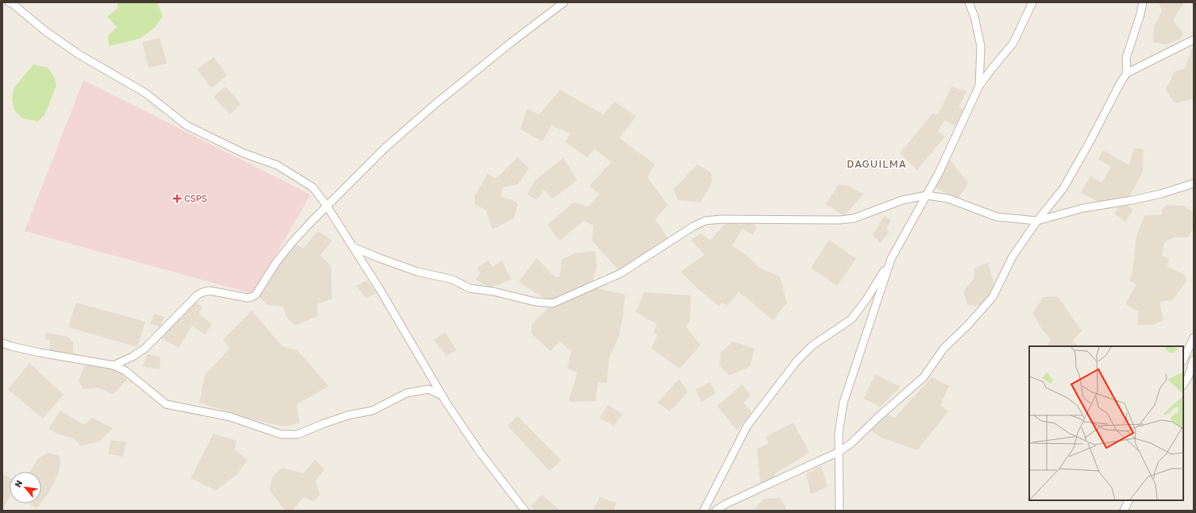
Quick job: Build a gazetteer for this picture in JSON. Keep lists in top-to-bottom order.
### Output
{
  "districts": ["DAGUILMA"],
  "places": {
    "health": ["CSPS"]
  },
  "north": "top left"
}
